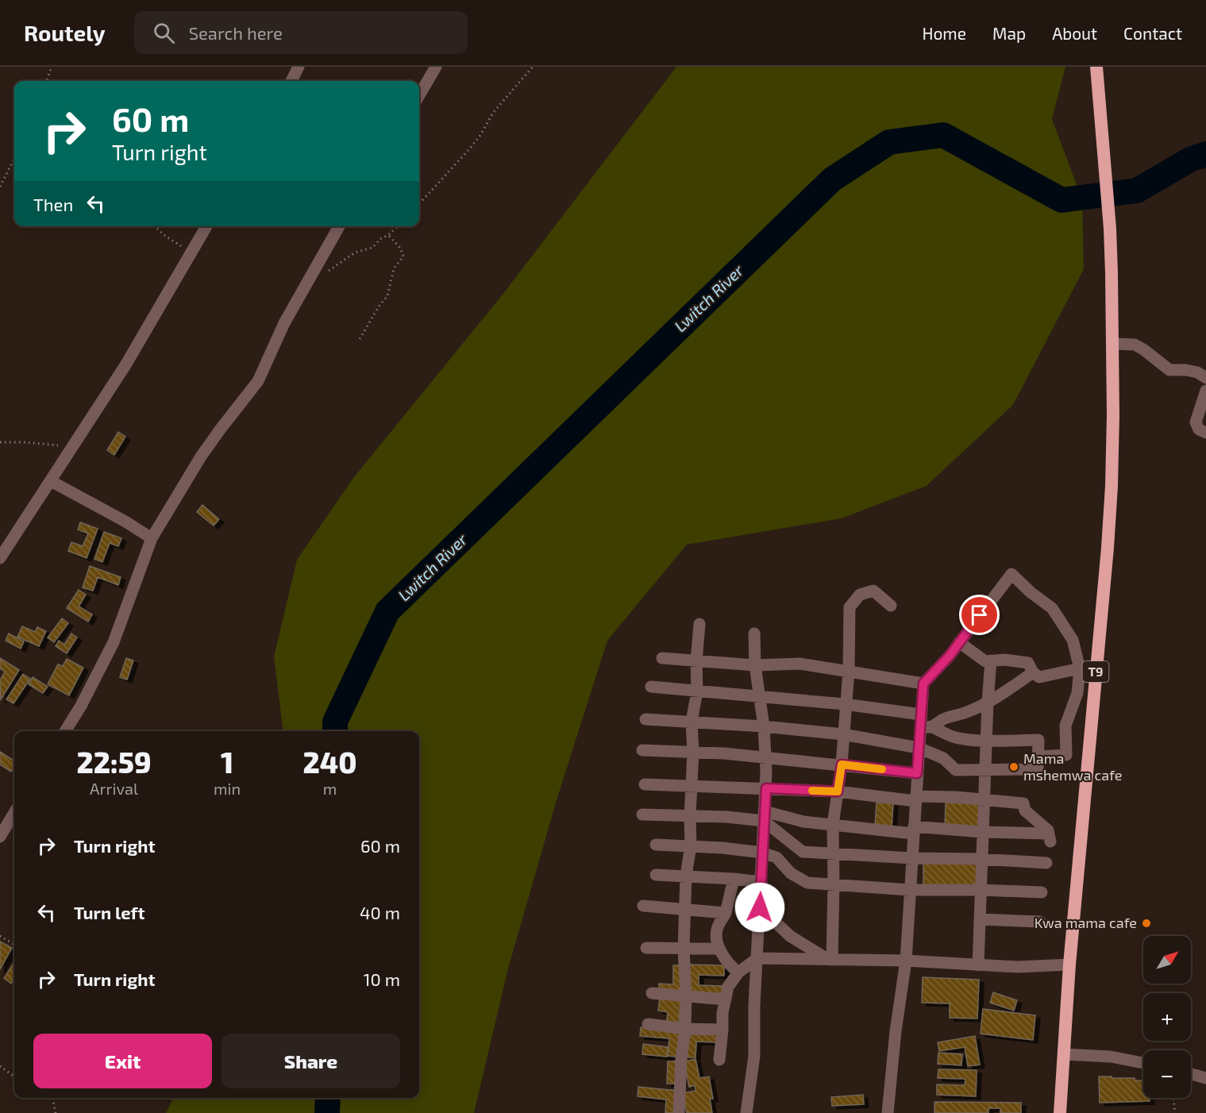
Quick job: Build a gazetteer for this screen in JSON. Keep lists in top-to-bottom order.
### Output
{
  "streets": {
    "highway": ["T9"]
  },
  "water": ["Lwitch River"],
  "places": ["Mama mshemwa cafe", "Kwa mama cafe"],
  "north": "top right",
  "page": {
    "header": "Routely",
    "search": "Search here",
    "nav": [
      "Home",
      "Map",
      "About",
      "Contact"
    ],
    "turn": ["60 m", "Turn right"],
    "then": "Then",
    "eta": [
      "22:59",
      "Arrival",
      "1",
      "min",
      "240",
      "m"
    ],
    "list": [
      {
        "name": "Turn right",
        "value": "60 m"
      },
      {
        "name": "Turn left",
        "value": "40 m"
      },
      {
        "name": "Turn right",
        "value": "10 m"
      }
    ],
    "map_buttons": ["+", "−"],
    "buttons": ["Exit", "Share"]
  }
}
